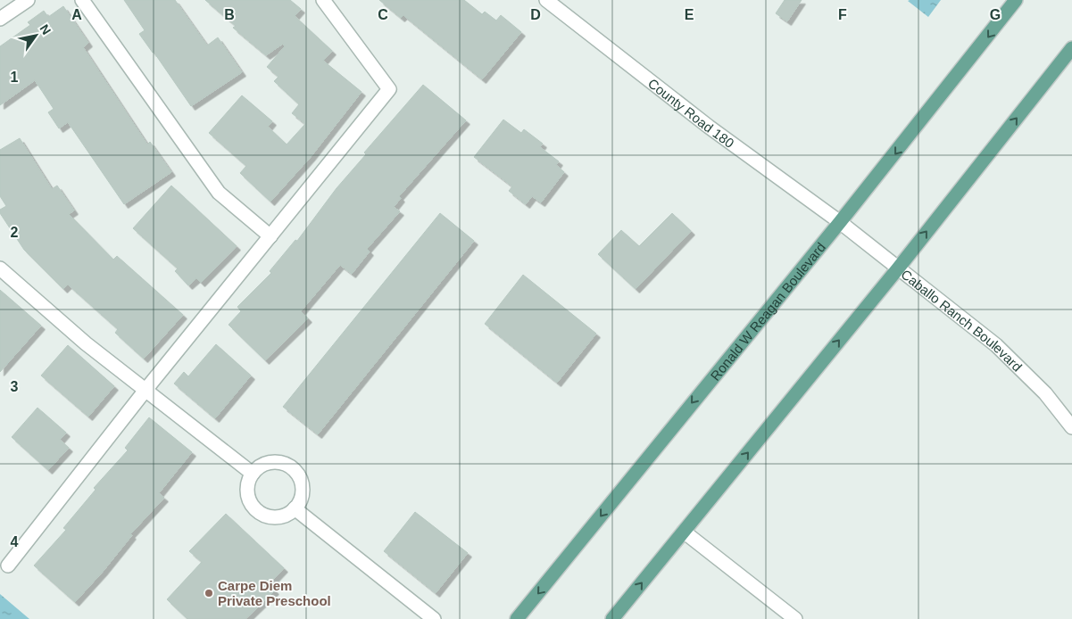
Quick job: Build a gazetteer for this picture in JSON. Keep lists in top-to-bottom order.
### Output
{
  "streets": {
    "main road": ["Ronald W Reagan Boulevard"],
    "street": ["County Road 180", "Caballo Ranch Boulevard"]
  },
  "crossings": [
    ["County Road 180", "Ronald W Reagan Boulevard"],
    ["County Road 180", "Caballo Ranch Boulevard"],
    ["Ronald W Reagan Boulevard", "Caballo Ranch Boulevard"]
  ],
  "places": ["Carpe Diem Private Preschool"],
  "north": "top right",
  "grid": {
    "columns": [
      "A",
      "B",
      "C",
      "D",
      "E",
      "F",
      "G"
    ],
    "rows": [
      "1",
      "2",
      "3",
      "4"
    ]
  }
}
